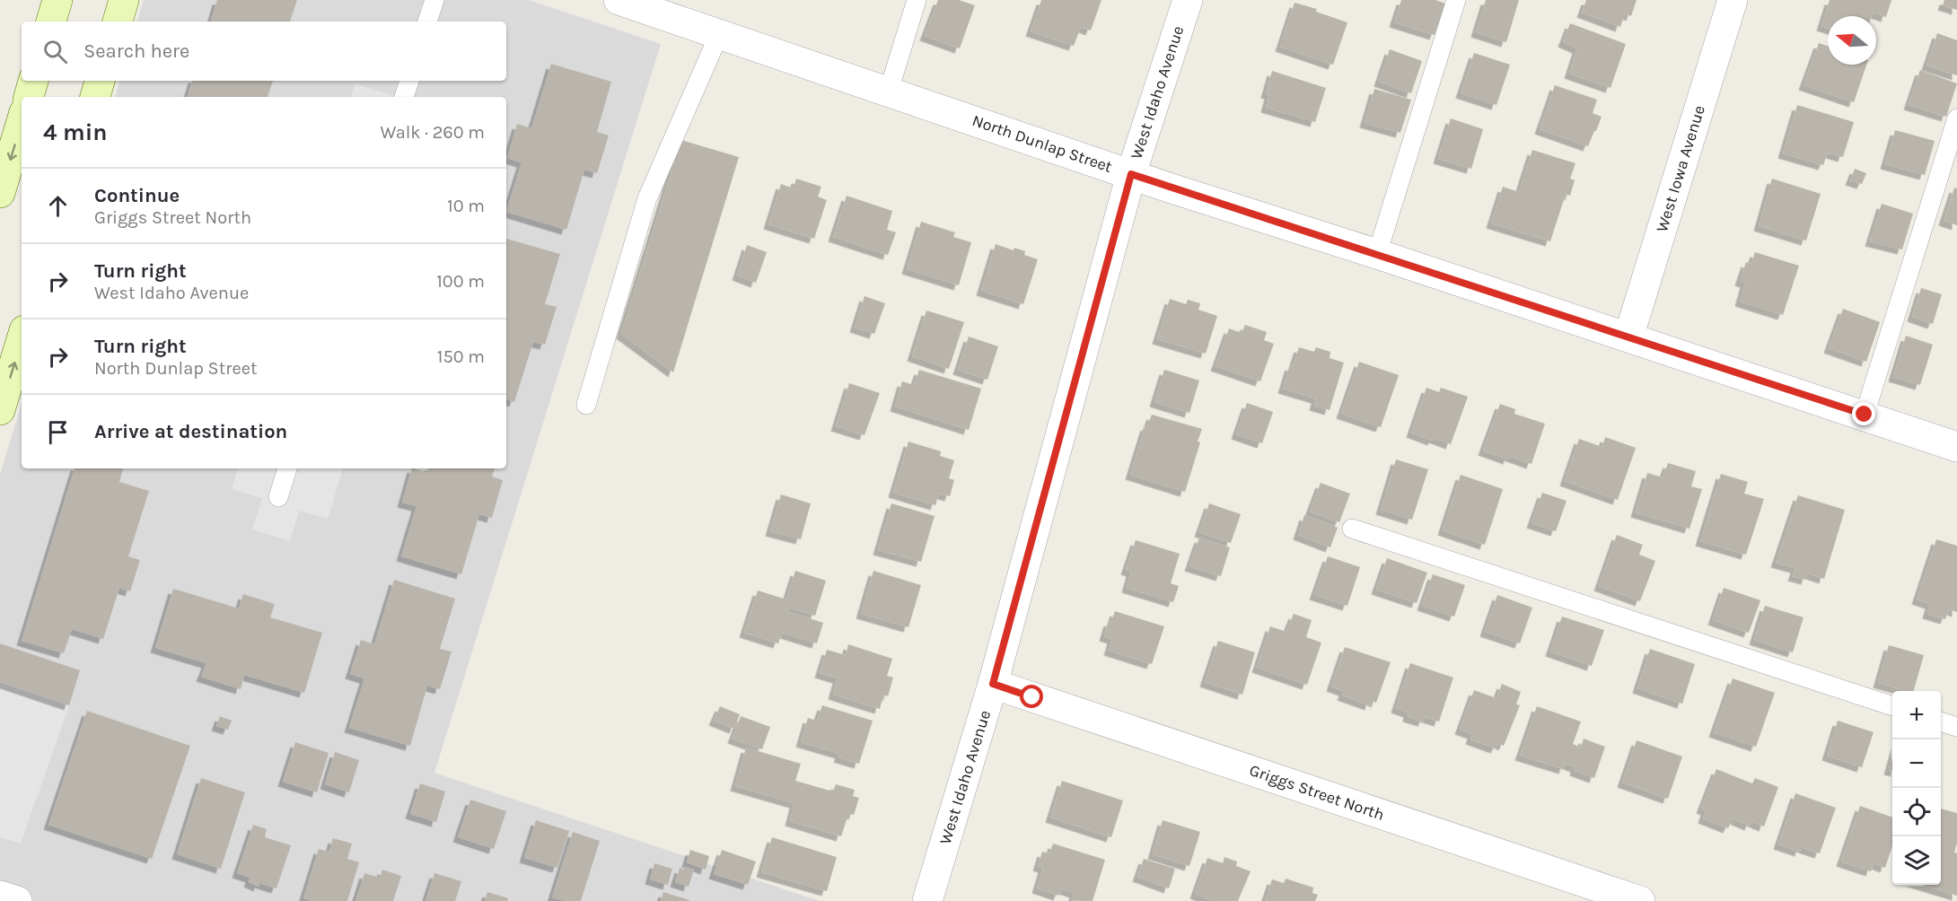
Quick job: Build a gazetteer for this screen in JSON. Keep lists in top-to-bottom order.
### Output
{
  "streets": {
    "street": [
      "West Idaho Avenue",
      "North Dunlap Street",
      "West Iowa Avenue",
      "Griggs Street North"
    ]
  },
  "crossings": [
    ["West Idaho Avenue", "North Dunlap Street"],
    ["West Idaho Avenue", "Griggs Street North"],
    ["North Dunlap Street", "West Iowa Avenue"]
  ],
  "north": "left",
  "page": {
    "search": "Search here",
    "heading": ["4 min", "Walk · 260 m"],
    "list": [
      ["Continue", "Griggs Street North", "10 m"],
      ["Turn right", "West Idaho Avenue", "100 m"],
      ["Turn right", "North Dunlap Street", "150 m"],
      "Arrive at destination"
    ],
    "map_buttons": ["+", "−"]
  }
}
